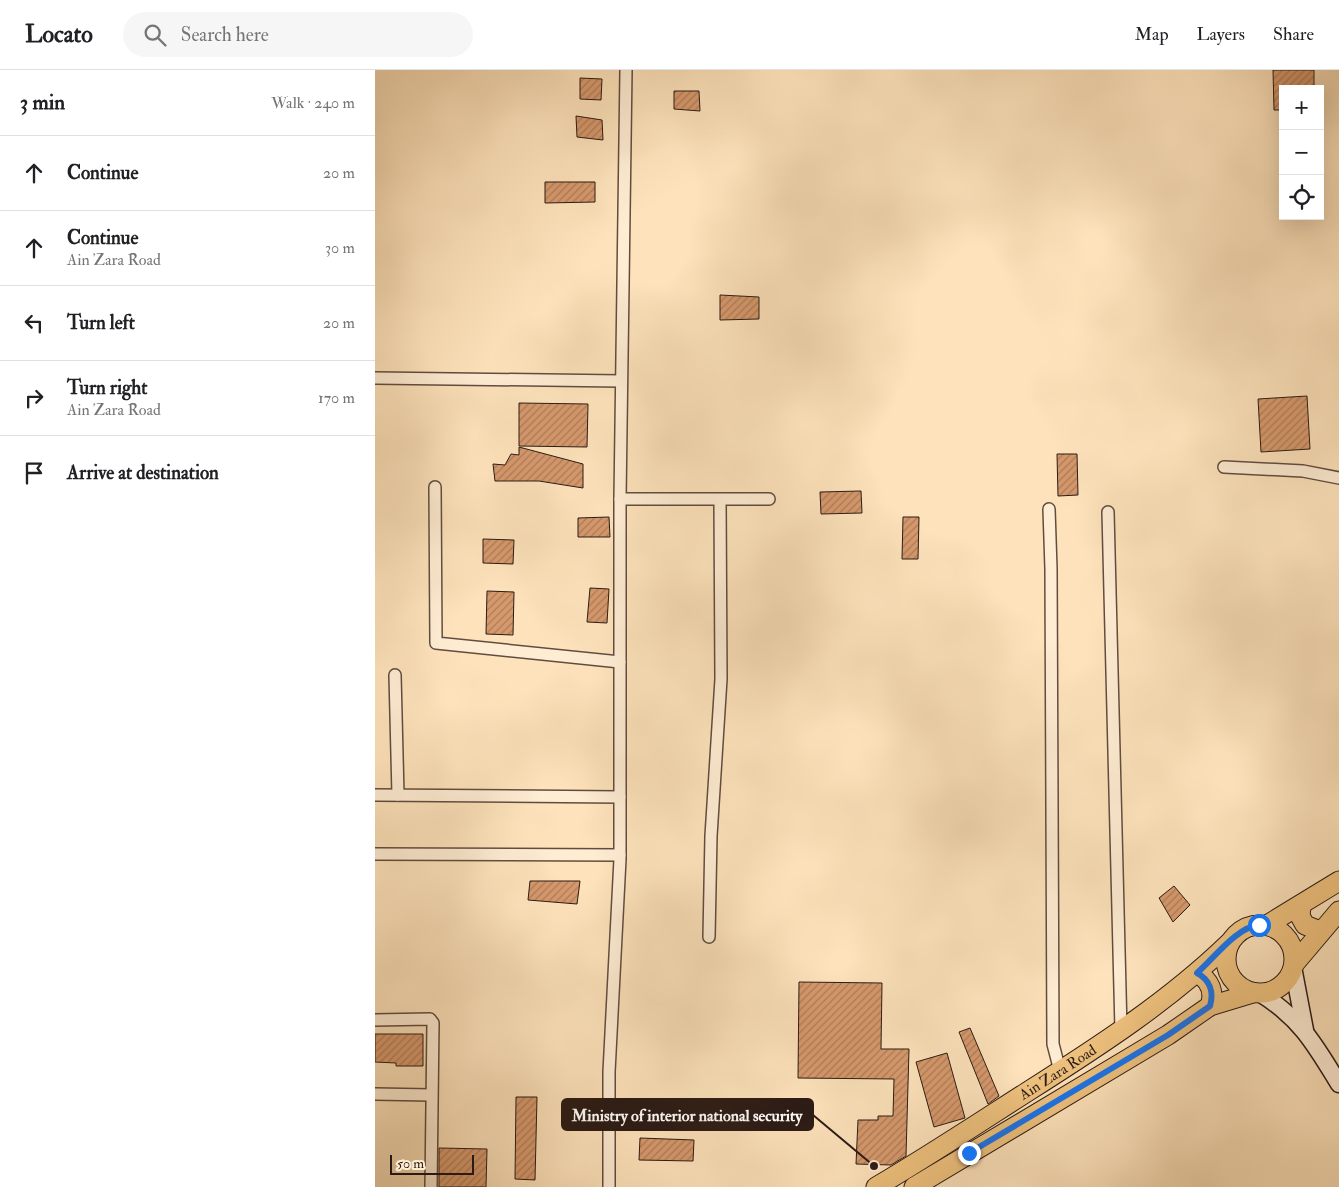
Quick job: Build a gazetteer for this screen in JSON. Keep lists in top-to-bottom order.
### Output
{
  "streets": {
    "main road": ["Ain Zara Road"]
  },
  "places": ["Ministry of interior national security"],
  "scale_bar": "50 m",
  "page": {
    "header": "Locato",
    "search": "Search here",
    "nav": ["Map", "Layers", "Share"],
    "heading": ["3 min", "Walk · 240 m"],
    "map_buttons": ["+", "−"],
    "list": [
      ["Continue", "20 m"],
      ["Continue", "Ain Zara Road", "30 m"],
      ["Turn left", "20 m"],
      ["Turn right", "Ain Zara Road", "170 m"],
      "Arrive at destination"
    ],
    "scale": "50 m"
  }
}
